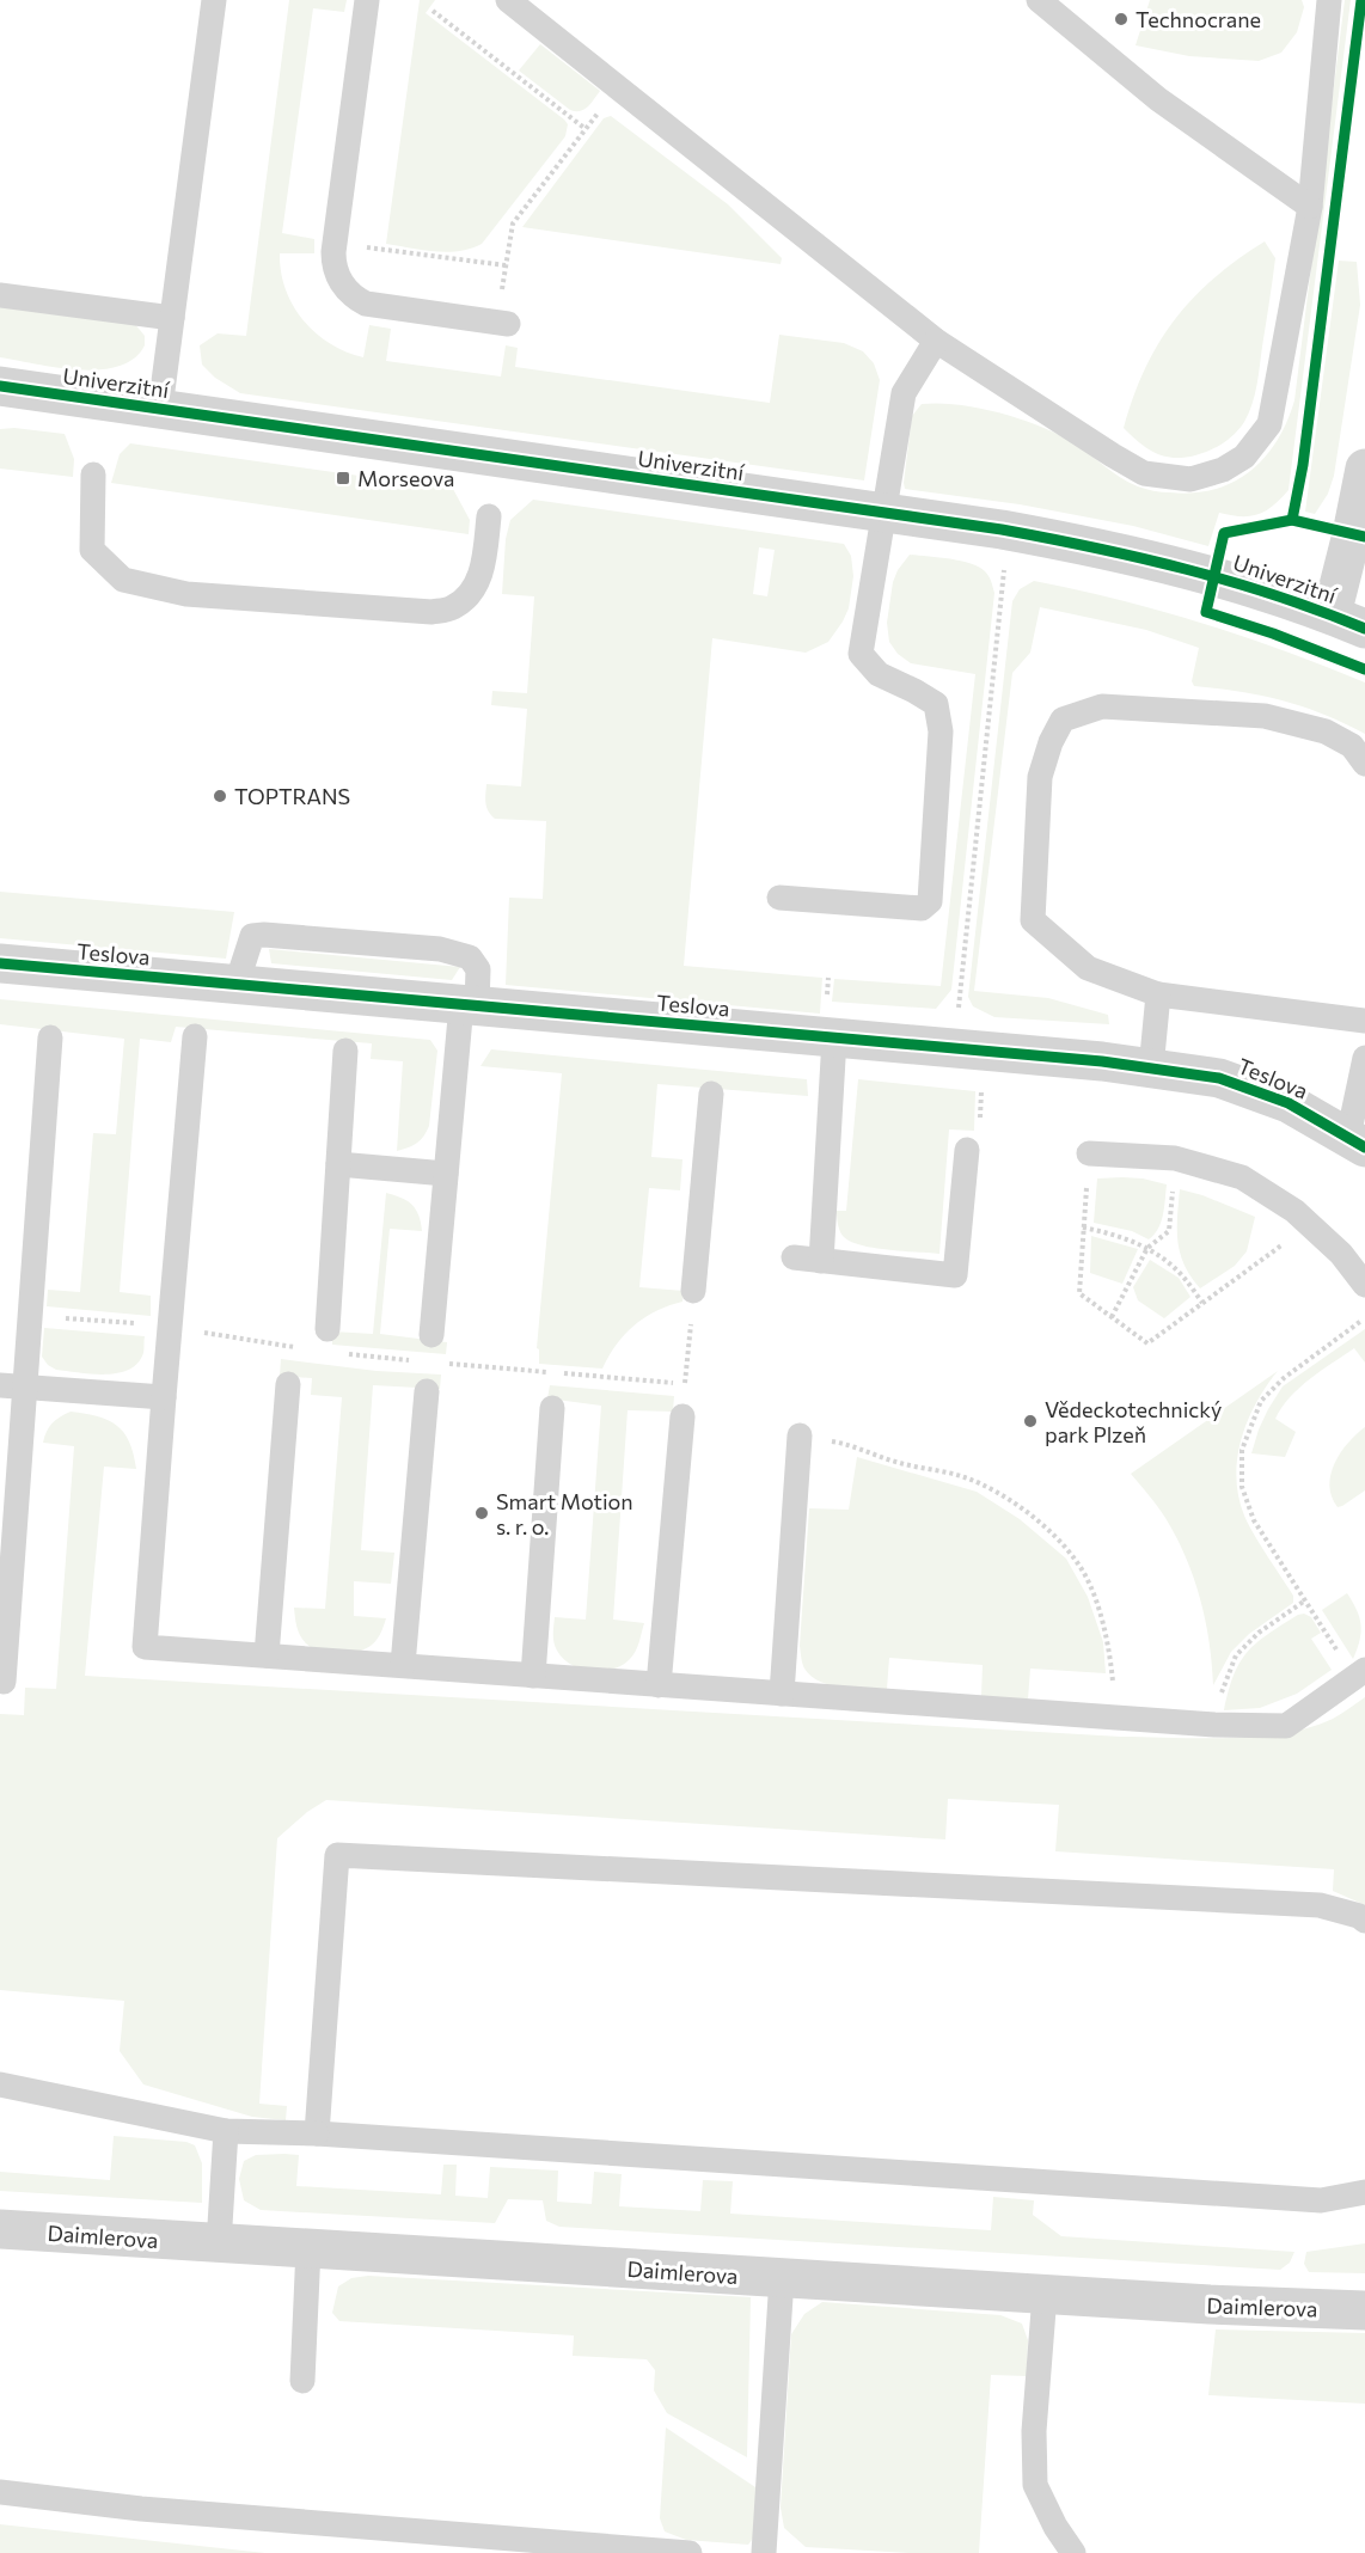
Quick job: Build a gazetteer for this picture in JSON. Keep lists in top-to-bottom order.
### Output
{
  "streets": {
    "street": ["Univerzitní", "Teslova", "Daimlerova"]
  },
  "places": {
    "other": [
      "Technocrane",
      "TOPTRANS",
      "Vědeckotechnický park Plzeň",
      "Smart Motion s. r. o."
    ],
    "transit": ["Morseova"]
  }
}
